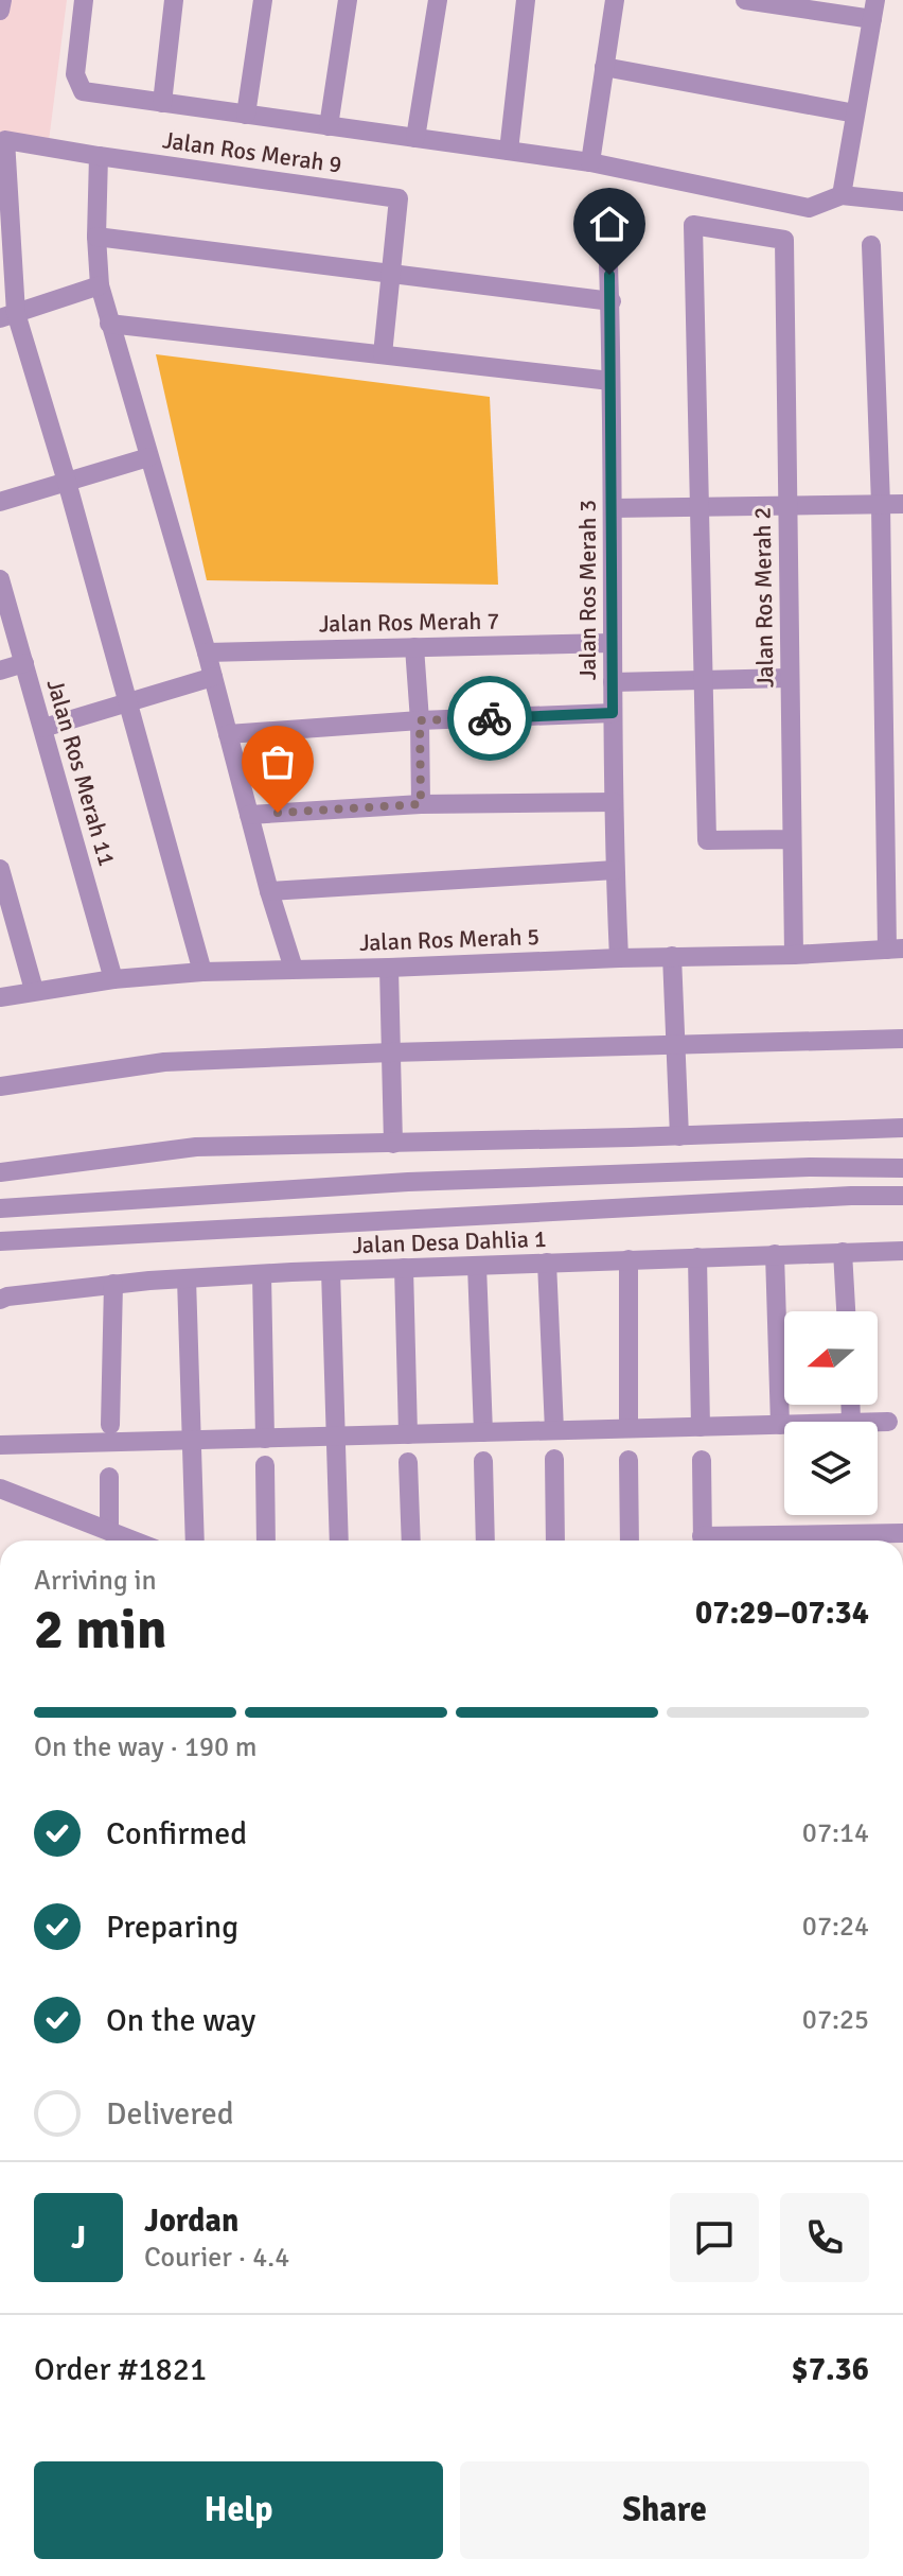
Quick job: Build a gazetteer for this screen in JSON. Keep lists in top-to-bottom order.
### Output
{
  "streets": {
    "street": [
      "Jalan Ros Merah 9",
      "Jalan Ros Merah 3",
      "Jalan Ros Merah 2",
      "Jalan Ros Merah 7",
      "Jalan Ros Merah 11",
      "Jalan Ros Merah 5",
      "Jalan Desa Dahlia 1"
    ]
  },
  "crossings": [
    ["Jalan Ros Merah 3", "Jalan Ros Merah 7"],
    ["Jalan Ros Merah 3", "Jalan Ros Merah 5"],
    ["Jalan Ros Merah 2", "Jalan Ros Merah 5"],
    ["Jalan Ros Merah 11", "Jalan Ros Merah 5"]
  ],
  "north": "left",
  "page": {
    "heading": ["2 min", "Arriving in", "07:29–07:34"],
    "panel": [
      "Jordan",
      "Courier · 4.4",
      "Order #1821",
      "$7.36"
    ],
    "bar": "On the way · 190 m",
    "list": [
      ["Confirmed", "07:14"],
      ["Preparing", "07:24"],
      ["On the way", "07:25"],
      "Delivered"
    ],
    "round": "J",
    "buttons": ["Help", "Share"]
  }
}
